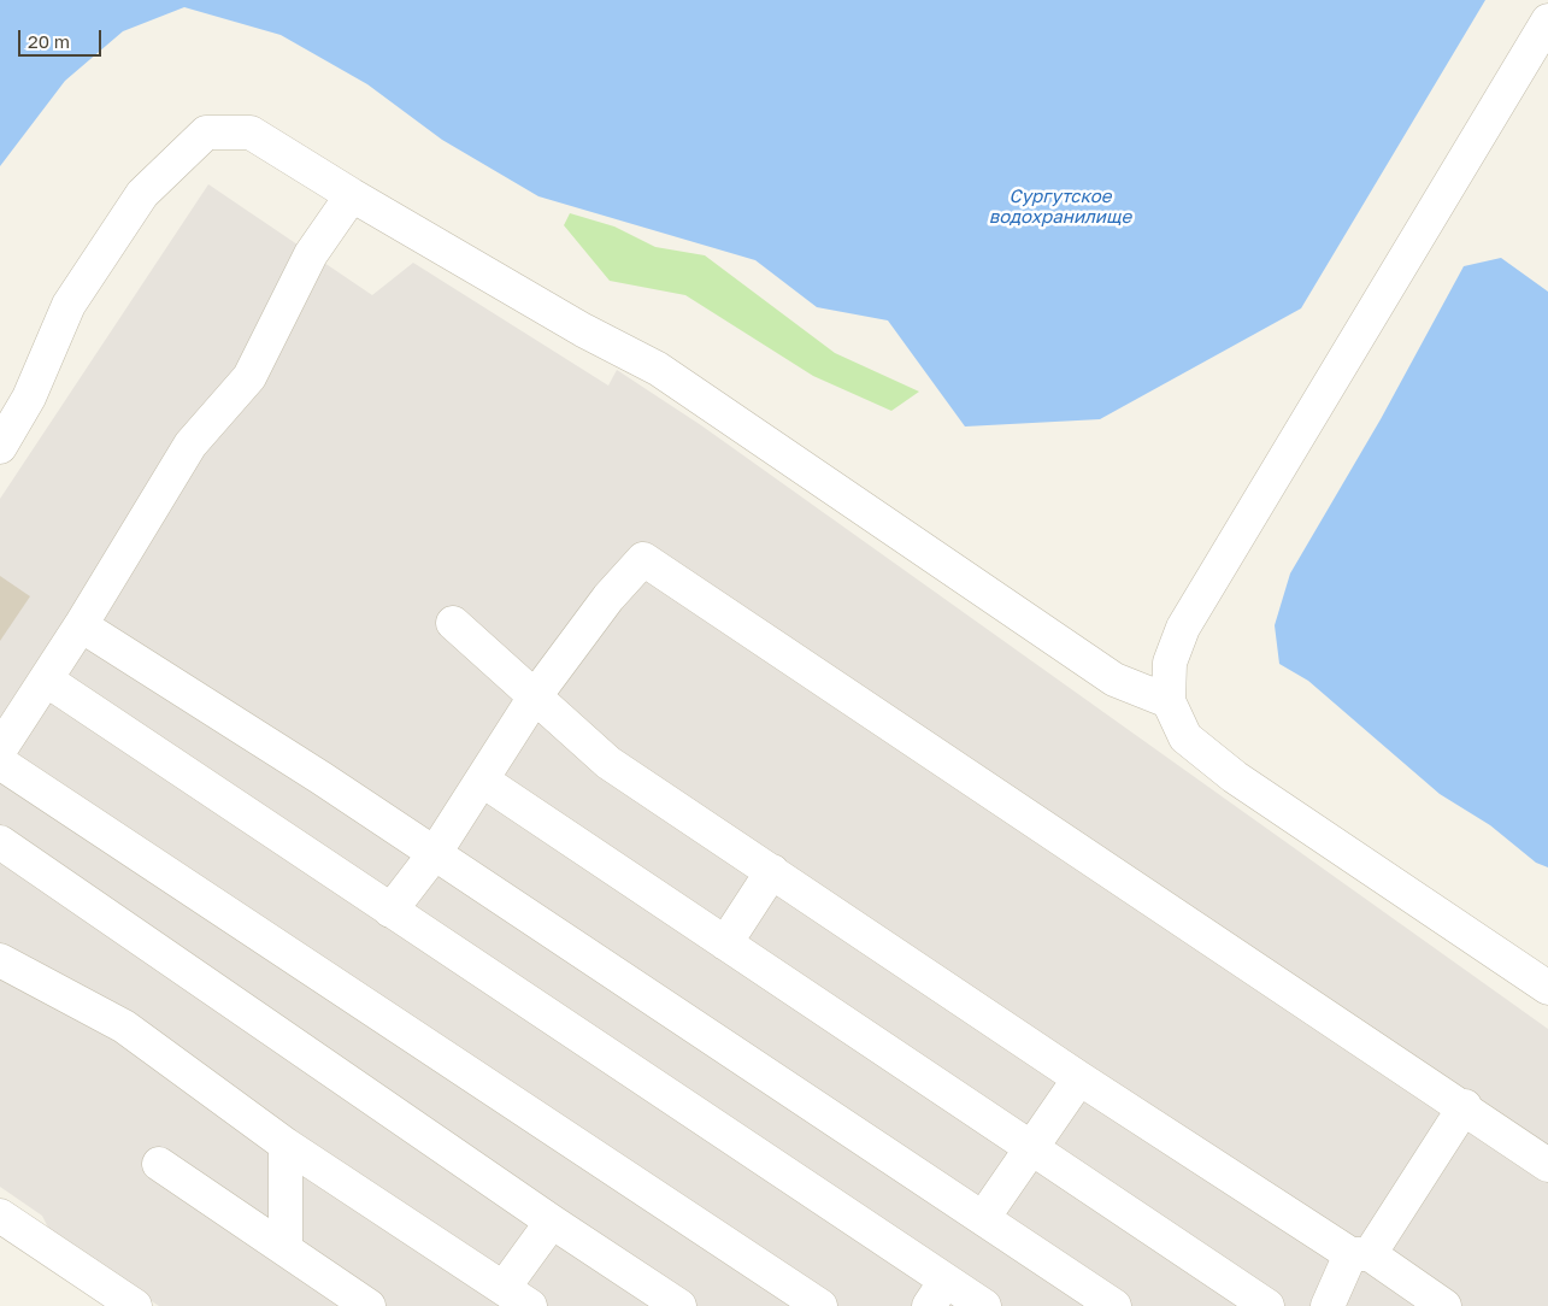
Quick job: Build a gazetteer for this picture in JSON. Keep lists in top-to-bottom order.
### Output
{
  "water": ["Сургутское водохранилище"],
  "scale_bar": "20 m"
}
